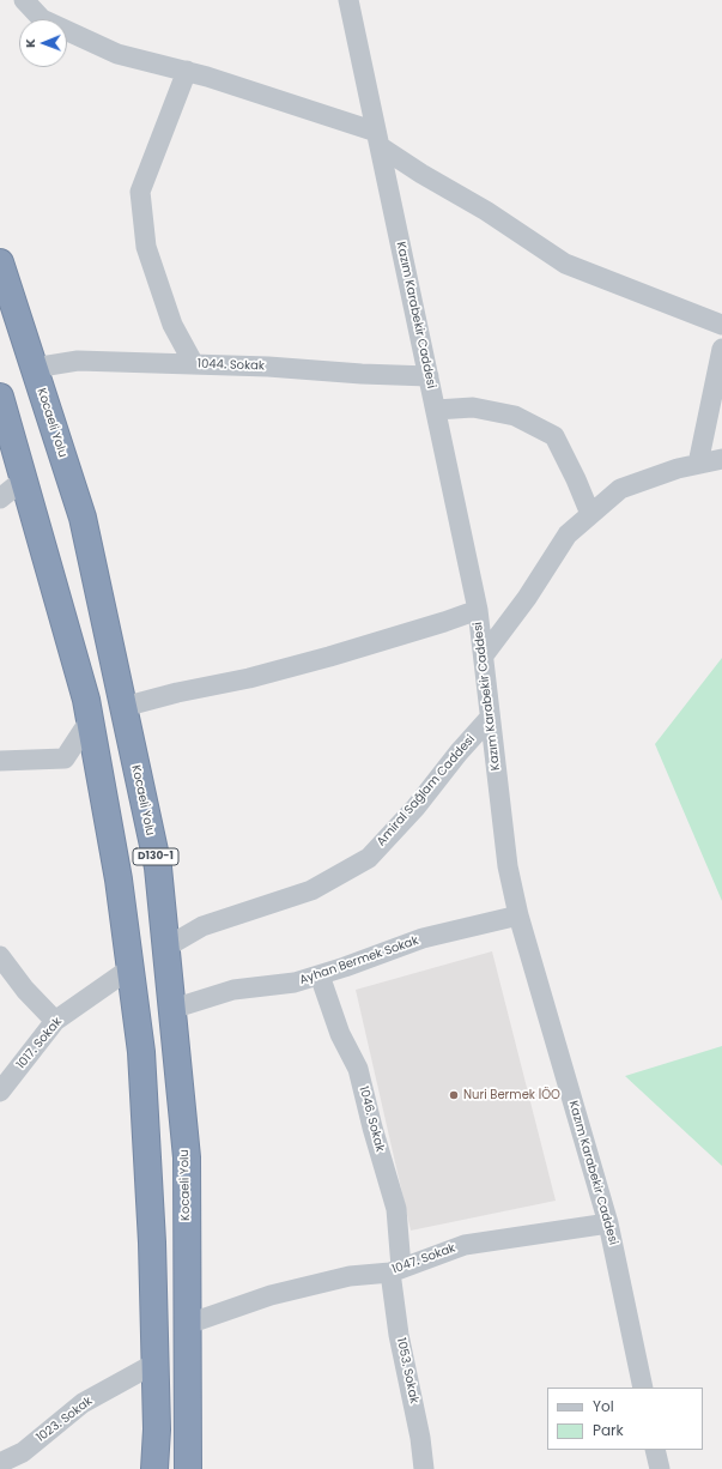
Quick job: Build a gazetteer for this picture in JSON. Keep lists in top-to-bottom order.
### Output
{
  "streets": {
    "highway": ["Kocaeli̇ Yolu", "D130-1"],
    "street": [
      "Kazım Karabekir Caddesi",
      "1044. Sokak",
      "Amiral Sağlam Caddesi",
      "Ayhan Bermek Sokak",
      "1017. Sokak",
      "1046. Sokak",
      "1047. Sokak",
      "1053. Sokak",
      "1023. Sokak"
    ]
  },
  "crossings": [
    ["Kazım Karabekir Caddesi", "1044. Sokak"],
    ["Kazım Karabekir Caddesi", "Amiral Sağlam Caddesi"],
    ["Kazım Karabekir Caddesi", "Ayhan Bermek Sokak"],
    ["Kazım Karabekir Caddesi", "1047. Sokak"],
    ["1044. Sokak", "Kocaeli̇ Yolu"],
    ["Kocaeli̇ Yolu", "Amiral Sağlam Caddesi"],
    ["Kocaeli̇ Yolu", "Ayhan Bermek Sokak"],
    ["Kocaeli̇ Yolu", "1047. Sokak"],
    ["D130-1", "1017. Sokak"],
    ["D130-1", "1023. Sokak"],
    ["Ayhan Bermek Sokak", "1046. Sokak"],
    ["1046. Sokak", "1047. Sokak"],
    ["1046. Sokak", "1053. Sokak"],
    ["1047. Sokak", "1053. Sokak"]
  ],
  "places": ["Nuri Bermek İÖO"],
  "legend": ["Yol", "Park"],
  "north": "left"
}
